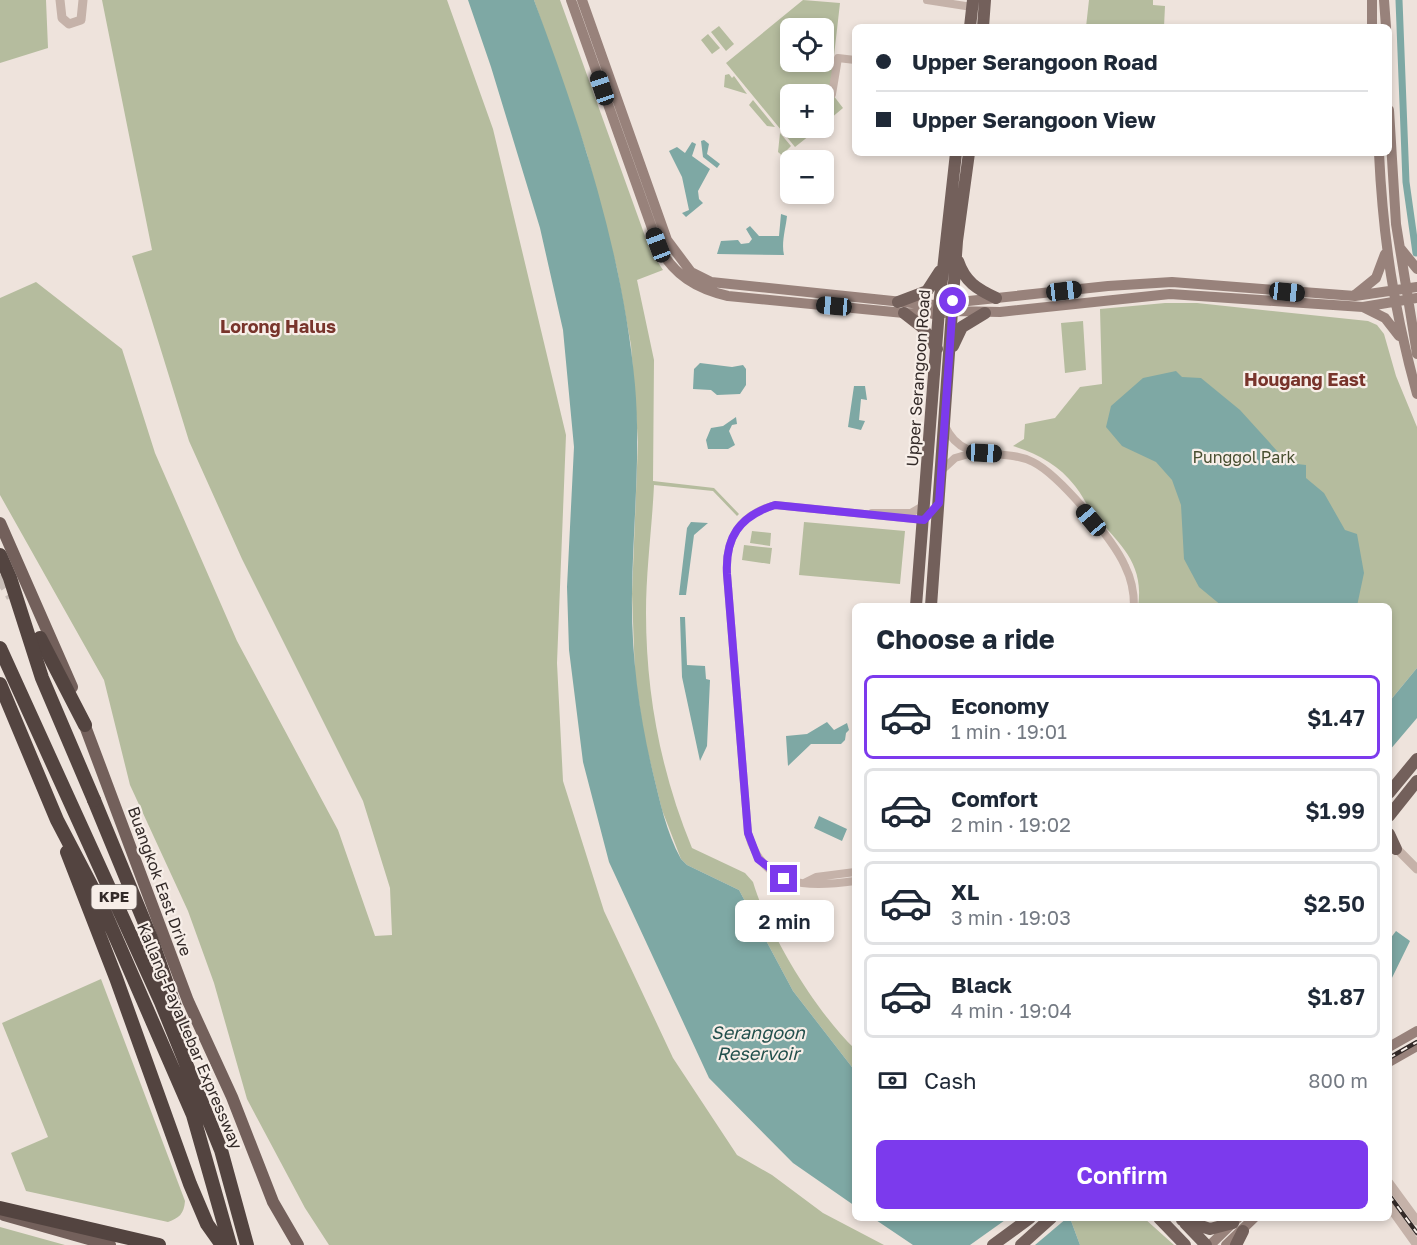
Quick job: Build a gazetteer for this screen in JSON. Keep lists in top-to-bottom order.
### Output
{
  "streets": {
    "highway": ["KPE", "Kallang-Paya Lebar Expressway"],
    "main road": ["Upper Serangoon Road", "Buangkok East Drive"]
  },
  "districts": ["Lorong Halus", "Hougang East"],
  "water": ["Serangoon Reservoir"],
  "parks": ["Punggol Park"],
  "page": {
    "map_buttons": ["+", "−"],
    "banner": ["Upper Serangoon Road", "Upper Serangoon View"],
    "heading": "Choose a ride",
    "list": [
      {
        "name": "Economy",
        "note": "1 min · 19:01",
        "value": "$1.47"
      },
      {
        "name": "Comfort",
        "note": "2 min · 19:02",
        "value": "$1.99"
      },
      {
        "name": "XL",
        "note": "3 min · 19:03",
        "value": "$2.50"
      },
      {
        "name": "Black",
        "note": "4 min · 19:04",
        "value": "$1.87"
      }
    ],
    "bubble": "2 min",
    "pay": ["Cash", "800 m"],
    "buttons": "Confirm"
  }
}
